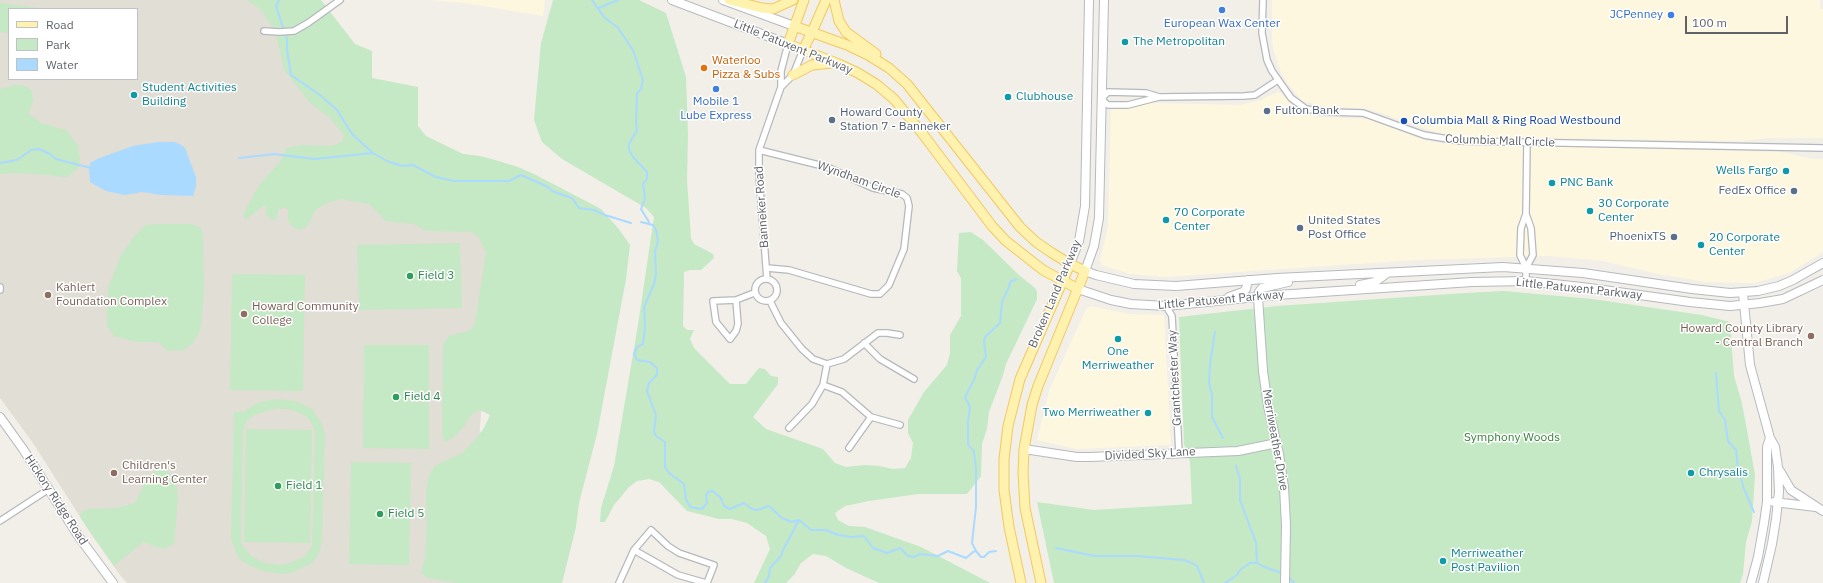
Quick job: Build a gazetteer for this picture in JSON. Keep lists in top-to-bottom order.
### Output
{
  "streets": {
    "main road": [
      "Little Patuxent Parkway",
      "Broken Land Parkway",
      "Merriweather Drive",
      "Divided Sky Lane",
      "Hickory Ridge Road"
    ],
    "street": [
      "Columbia Mall Circle",
      "Wyndham Circle",
      "Banneker Road",
      "Grantchester Way"
    ]
  },
  "crossings": [
    ["Little Patuxent Parkway", "Banneker Road"],
    ["Little Patuxent Parkway", "Broken Land Parkway"],
    ["Little Patuxent Parkway", "Grantchester Way"],
    ["Little Patuxent Parkway", "Merriweather Drive"],
    ["Wyndham Circle", "Banneker Road"],
    ["Broken Land Parkway", "Divided Sky Lane"],
    ["Grantchester Way", "Divided Sky Lane"],
    ["Merriweather Drive", "Divided Sky Lane"]
  ],
  "parks": ["Symphony Woods"],
  "places": [
    "European Wax Center",
    "JCPenney",
    "The Metropolitan",
    "Waterloo Pizza & Subs",
    "Mobile 1 Lube Express",
    "Student Activities Building",
    "Clubhouse",
    "Fulton Bank",
    "Howard County Station 7 - Banneker",
    "Columbia Mall & Ring Road Westbound",
    "Wells Fargo",
    "PNC Bank",
    "FedEx Office",
    "30 Corporate Center",
    "70 Corporate Center",
    "United States Post Office",
    "PhoenixTS",
    "20 Corporate Center",
    "Field 3",
    "Kahlert Foundation Complex",
    "Howard Community College",
    "Howard County Library - Central Branch",
    "One Merriweather",
    "Field 4",
    "Two Merriweather",
    "Children's Learning Center",
    "Chrysalis",
    "Field 1",
    "Field 5",
    "Merriweather Post Pavilion"
  ],
  "legend": ["Road", "Park", "Water"],
  "scale_bar": "100 m"
}
